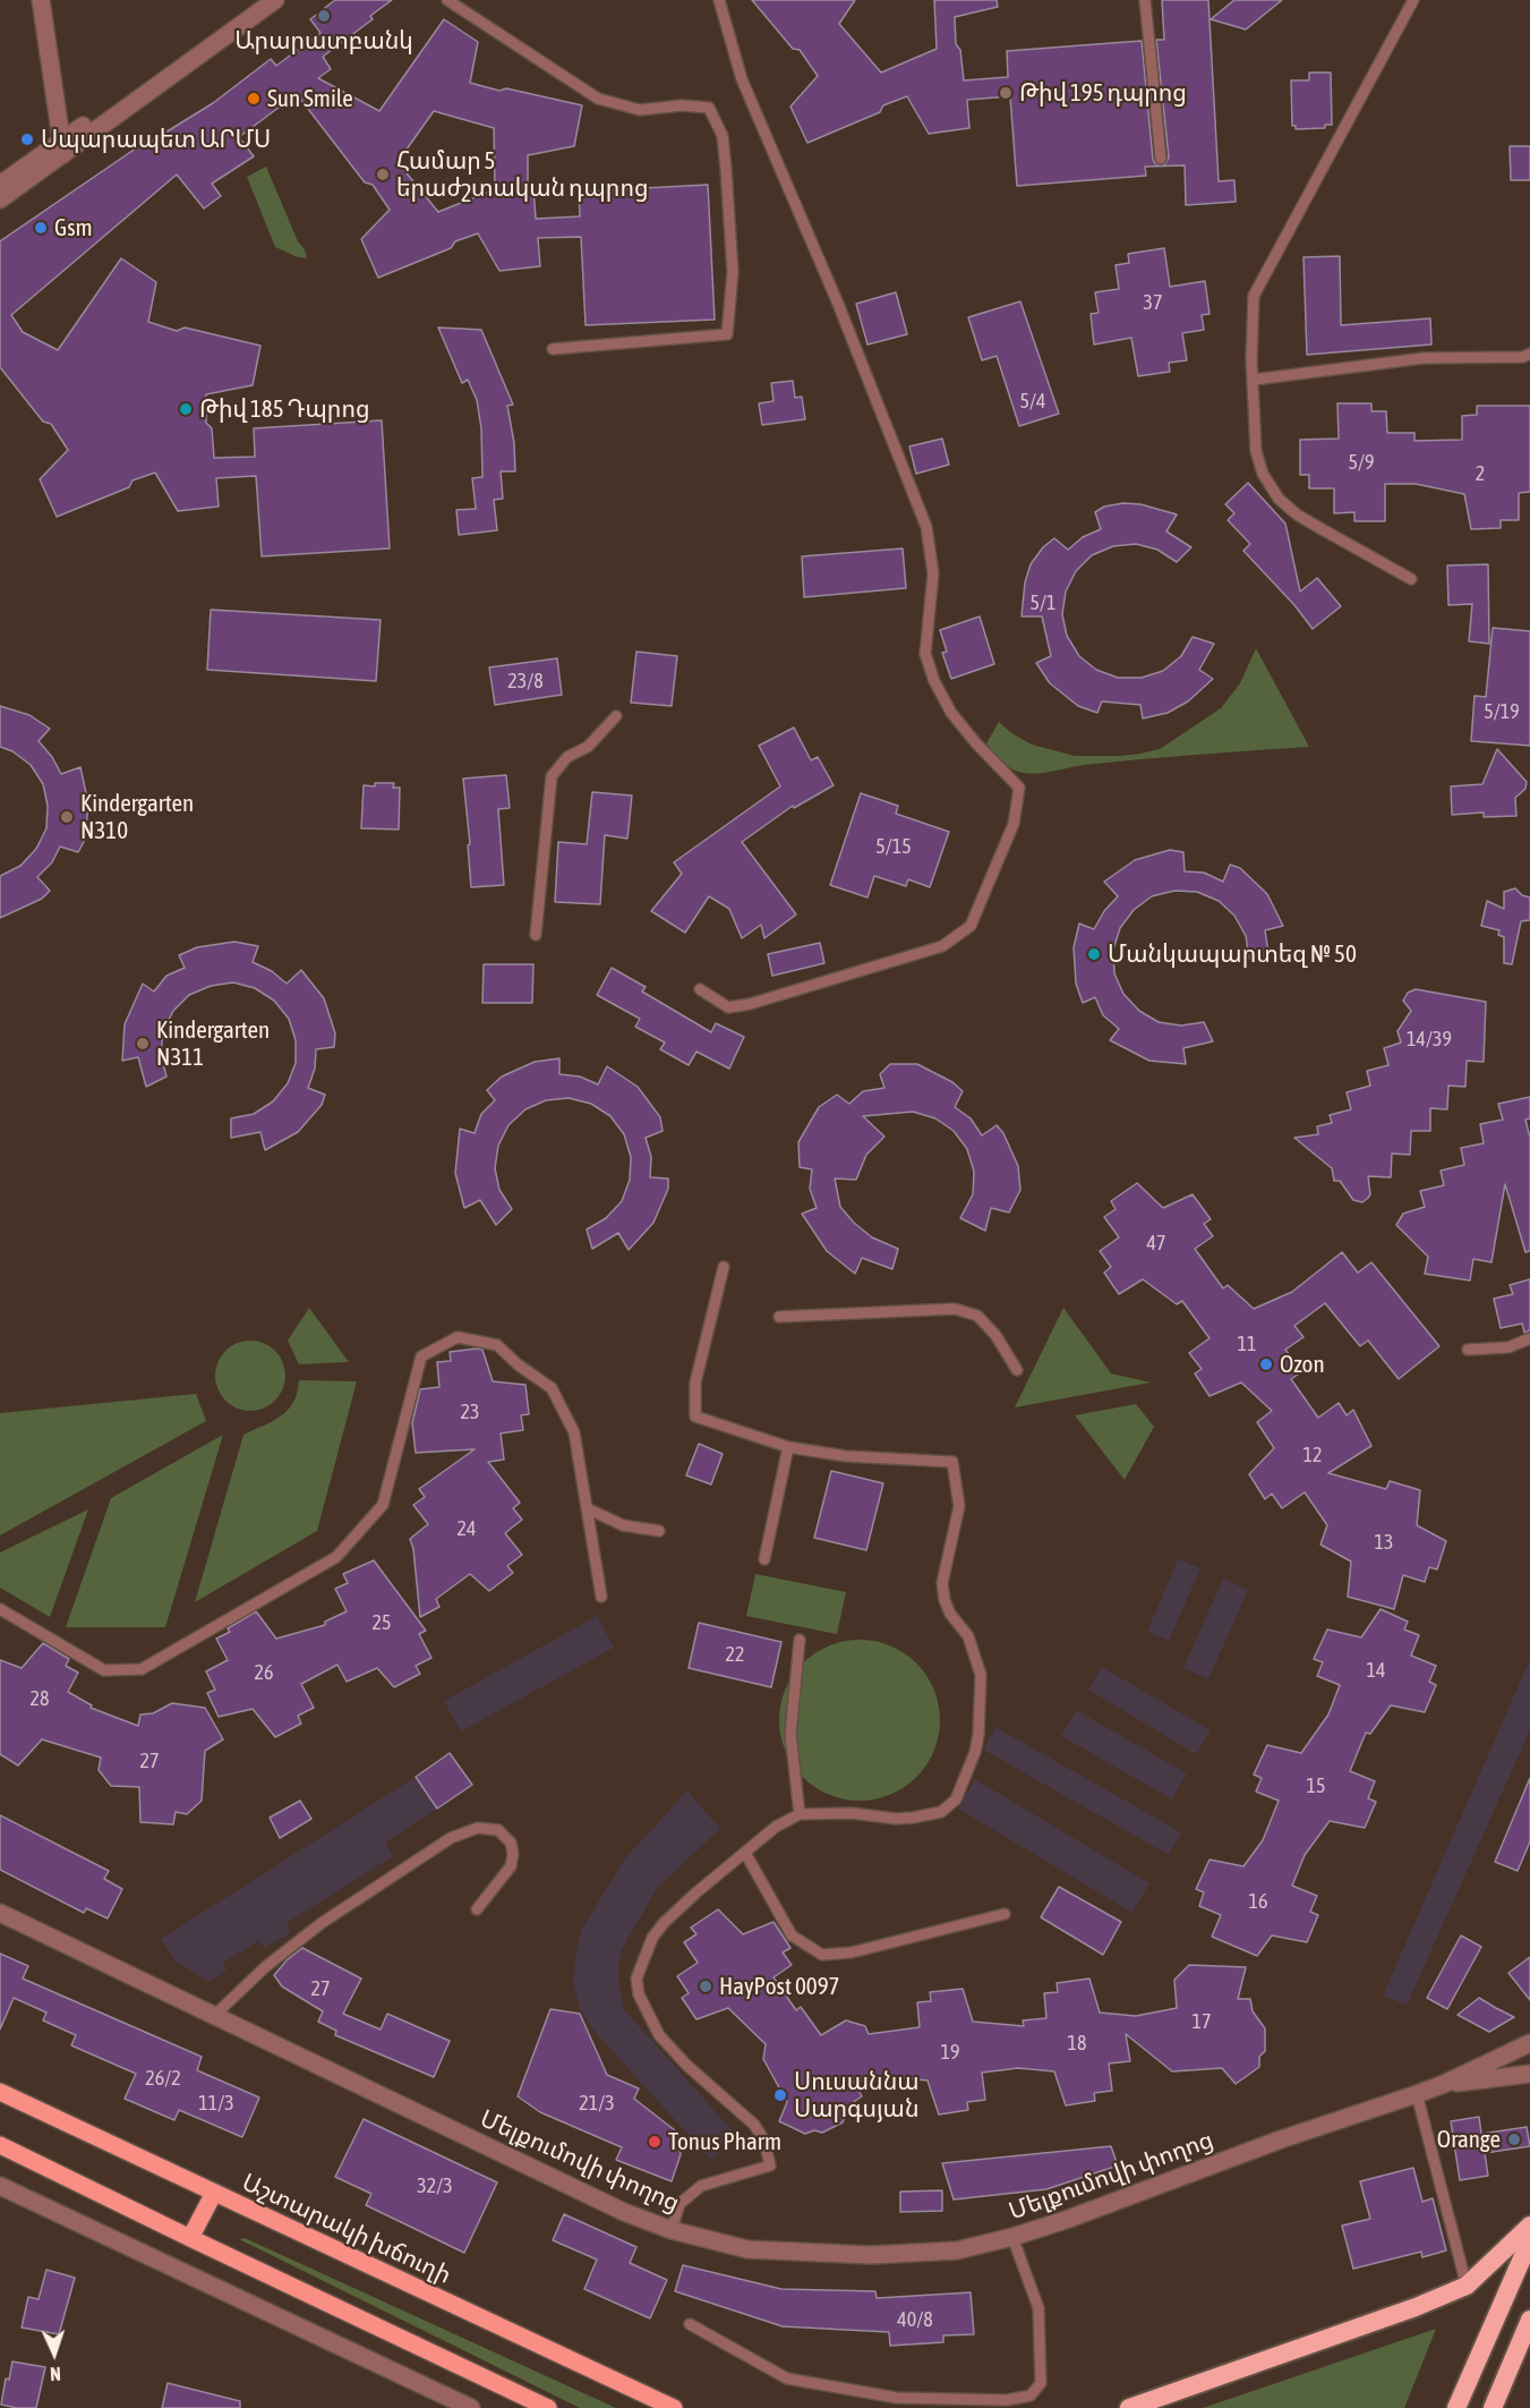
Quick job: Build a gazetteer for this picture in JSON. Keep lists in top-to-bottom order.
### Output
{
  "streets": {
    "main road": ["Աշտարակի խճուղի"],
    "street": ["Մելքումովի փողոց"]
  },
  "places": [
    "Արարատբանկ",
    "Թիվ 195 դպրոց",
    "Sun Smile",
    "Սպարապետ ԱՐՄՍ",
    "Համար 5 երաժշտական դպրոց",
    "Gsm",
    "Թիվ 185 Դպրոց",
    "Kindergarten N310",
    "Մանկապարտեզ № 50",
    "Kindergarten N311",
    "Ozon",
    "HayPost 0097",
    "Սուսաննա Սարգսյան",
    "Orange",
    "Tonus Pharm"
  ],
  "house_numbers": [
    "37",
    "5/4",
    "5/9",
    "2",
    "5/1",
    "23/8",
    "5/19",
    "5/15",
    "14/39",
    "47",
    "11",
    "23",
    "12",
    "24",
    "13",
    "25",
    "22",
    "14",
    "26",
    "28",
    "27",
    "15",
    "16",
    "27",
    "17",
    "18",
    "19",
    "26/2",
    "11/3",
    "21/3",
    "32/3",
    "40/8"
  ],
  "north": "bottom"
}
